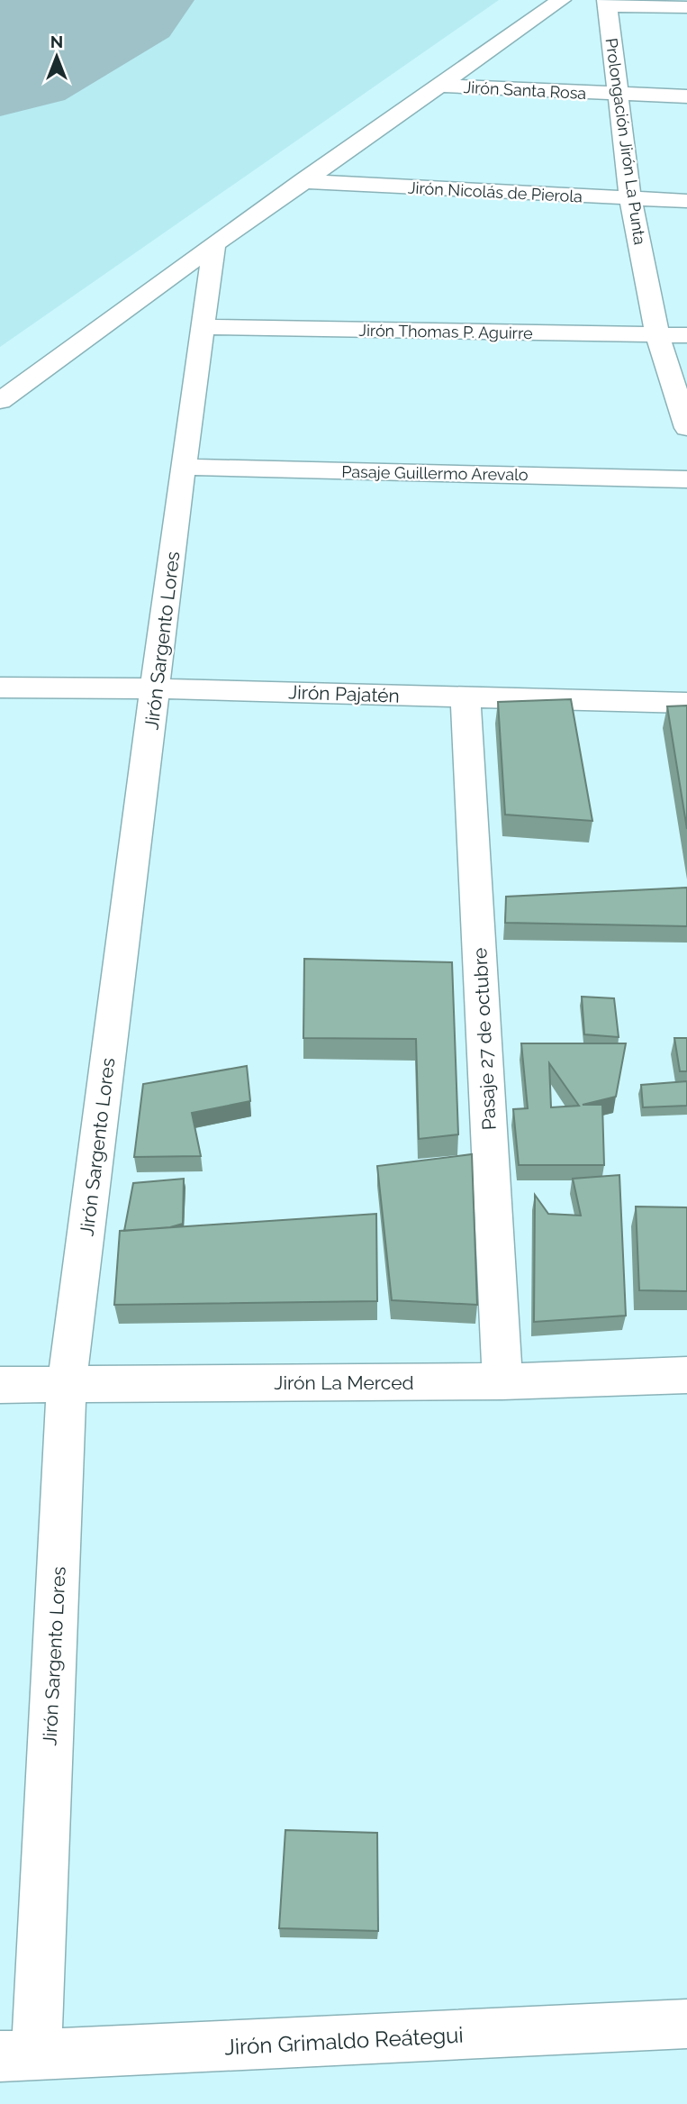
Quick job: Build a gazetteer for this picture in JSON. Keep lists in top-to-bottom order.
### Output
{
  "streets": {
    "street": [
      "Jirón Santa Rosa",
      "Prolongación Jirón La Punta",
      "Jirón Nicolás de Pierola",
      "Jirón Thomas P. Aguirre",
      "Pasaje Guillermo Arevalo",
      "Jirón Sargento Lores",
      "Jirón Pajatén",
      "Pasaje 27 de octubre",
      "Jirón La Merced",
      "Jirón Grimaldo Reátegui"
    ]
  },
  "crossings": [
    ["Jirón Santa Rosa", "Prolongación Jirón La Punta"],
    ["Prolongación Jirón La Punta", "Jirón Nicolás de Pierola"],
    ["Prolongación Jirón La Punta", "Jirón Thomas P. Aguirre"],
    ["Jirón Thomas P. Aguirre", "Jirón Sargento Lores"],
    ["Pasaje Guillermo Arevalo", "Jirón Sargento Lores"],
    ["Jirón Sargento Lores", "Jirón Pajatén"],
    ["Jirón Sargento Lores", "Jirón La Merced"],
    ["Jirón Sargento Lores", "Jirón Grimaldo Reátegui"],
    ["Jirón Pajatén", "Pasaje 27 de octubre"],
    ["Pasaje 27 de octubre", "Jirón La Merced"]
  ],
  "north": "top"
}
